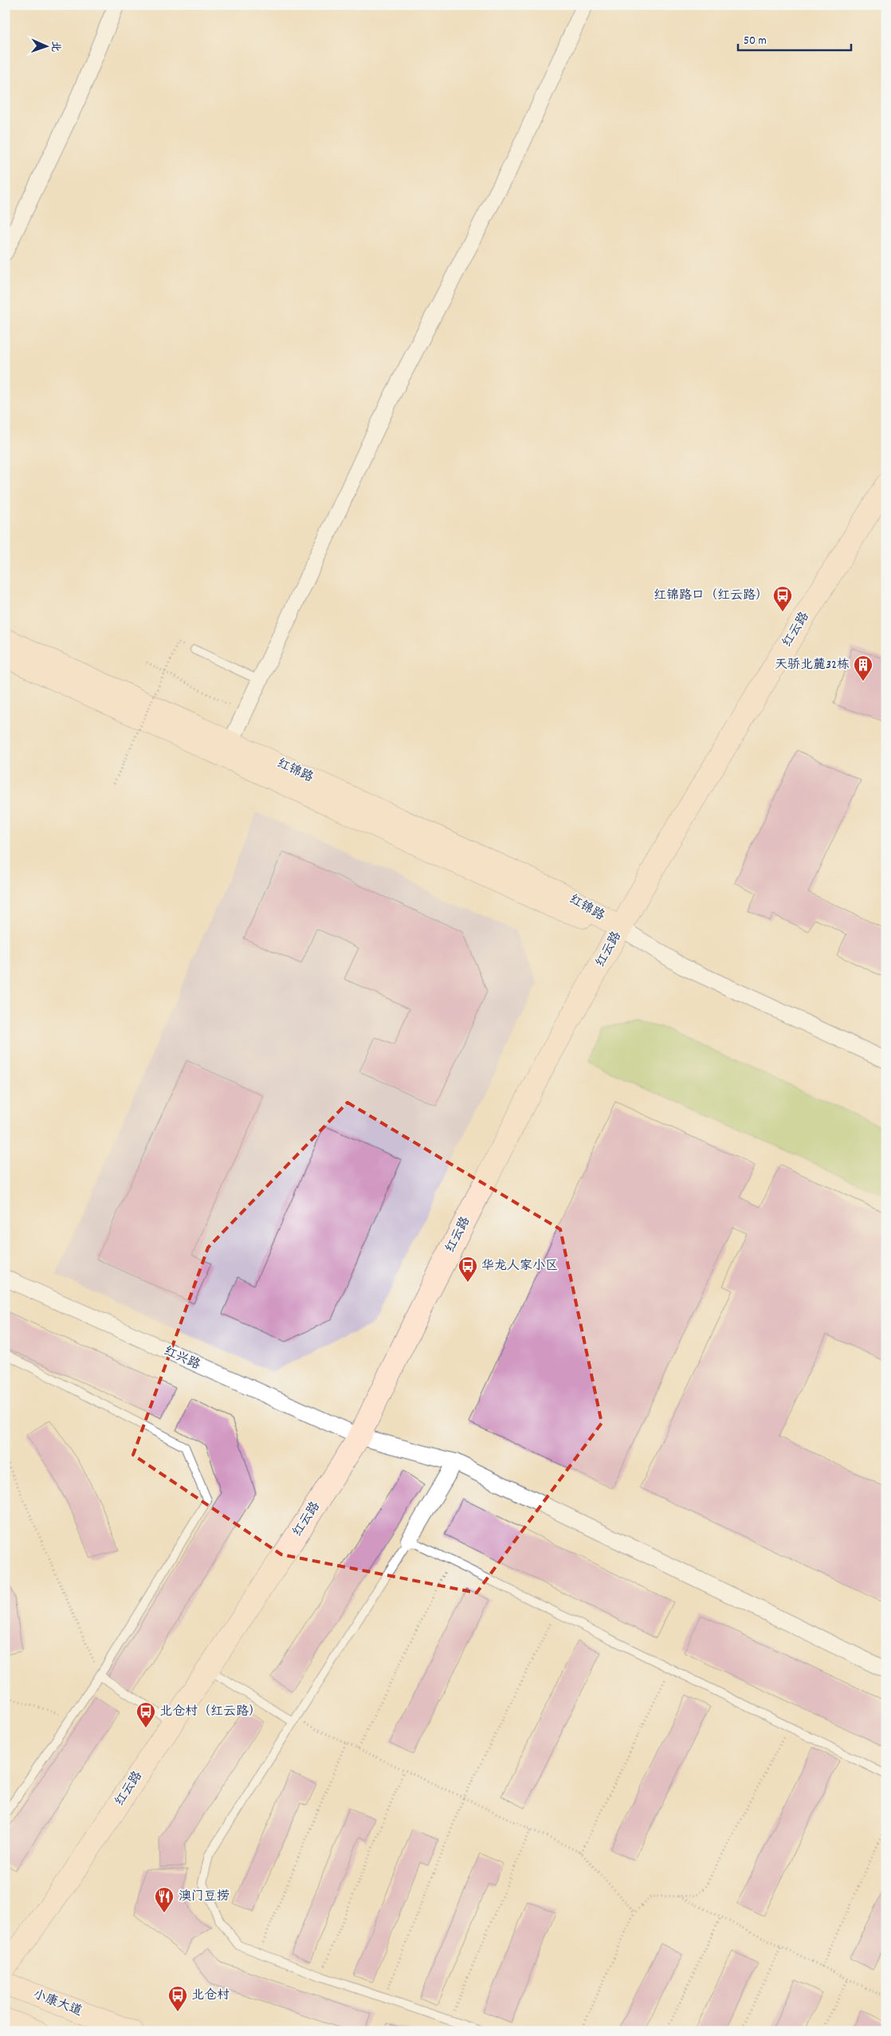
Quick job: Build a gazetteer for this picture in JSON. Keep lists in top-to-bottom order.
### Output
{
  "streets": {
    "street": [
      "红云路",
      "红锦路",
      "红兴路",
      "小康大道"
    ]
  },
  "crossings": [
    ["红云路", "红锦路"],
    ["红云路", "红兴路"]
  ],
  "places": {
    "bus stop": [
      "红锦路口（红云路）",
      "华龙人家小区",
      "北仓村（红云路）",
      "北仓村"
    ],
    "building": ["天骄北麓32栋"],
    "restaurant": ["澳门豆捞"]
  },
  "scale_bar": "50 m",
  "north": "right"
}
